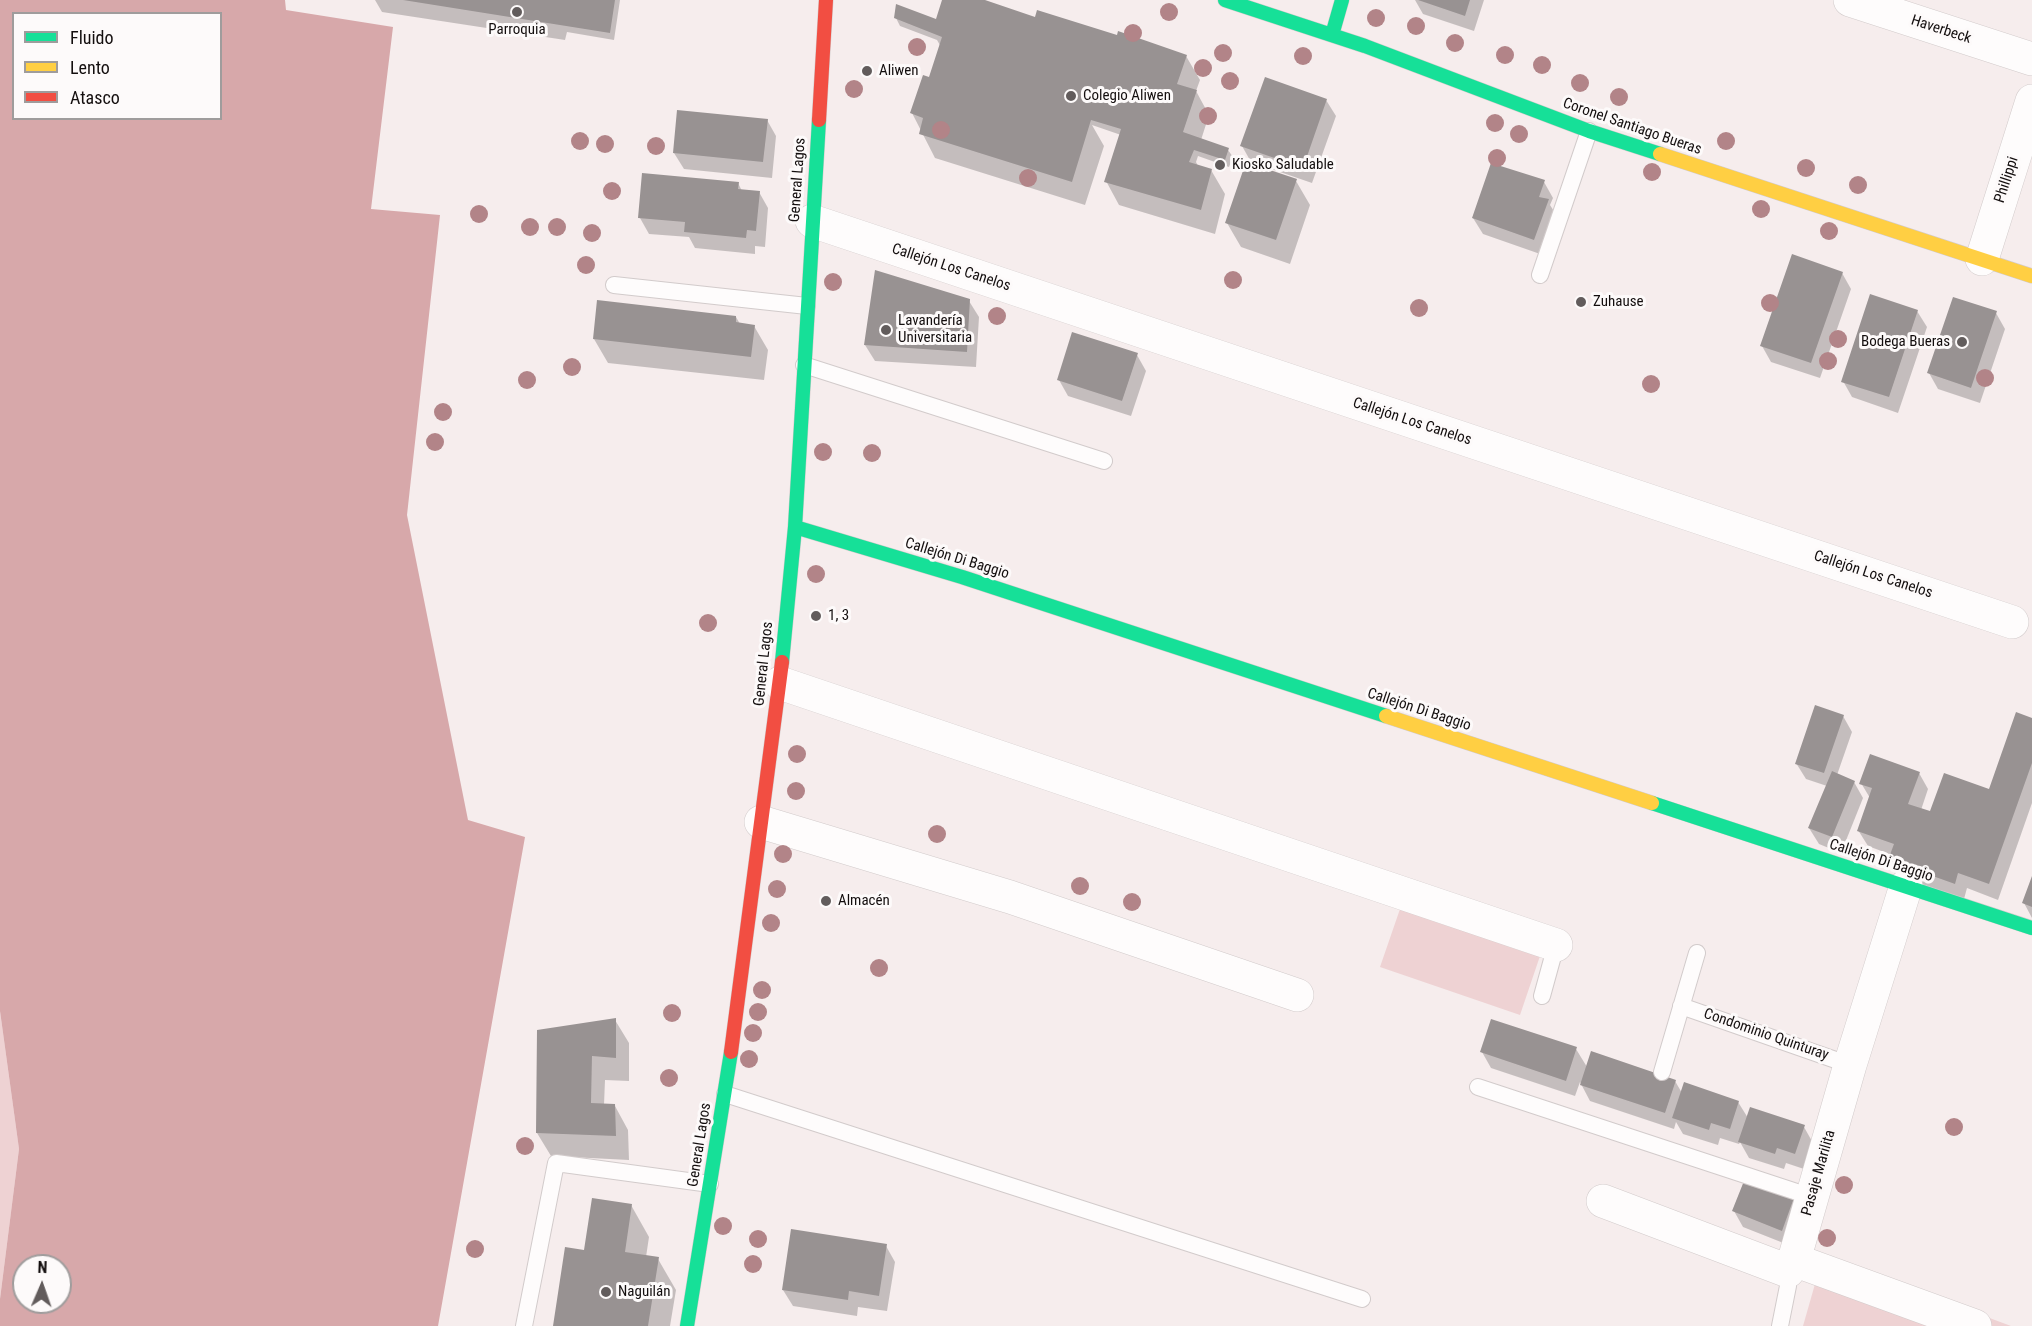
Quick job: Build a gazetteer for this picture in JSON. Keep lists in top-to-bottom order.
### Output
{
  "streets": {
    "main road": ["Coronel Santiago Bueras", "General Lagos", "Callejón Di Baggio"],
    "street": [
      "Haverbeck",
      "Phillippi",
      "Callejón Los Canelos",
      "Pasaje Marilita"
    ],
    "lane": ["Condominio Quinturay"]
  },
  "crossings": [
    ["Coronel Santiago Bueras", "Phillippi"],
    ["General Lagos", "Callejón Los Canelos"],
    ["General Lagos", "Callejón Di Baggio"],
    ["Callejón Di Baggio", "Pasaje Marilita"],
    ["Condominio Quinturay", "Pasaje Marilita"]
  ],
  "places": [
    "Parroquia",
    "Aliwen",
    "Colegio Aliwen",
    "Kiosko Saludable",
    "Zuhause",
    "Lavandería Universitaria",
    "Bodega Bueras",
    "1, 3",
    "Almacén",
    "Naguilán"
  ],
  "legend": ["Fluido", "Lento", "Atasco"],
  "north": "top"
}
